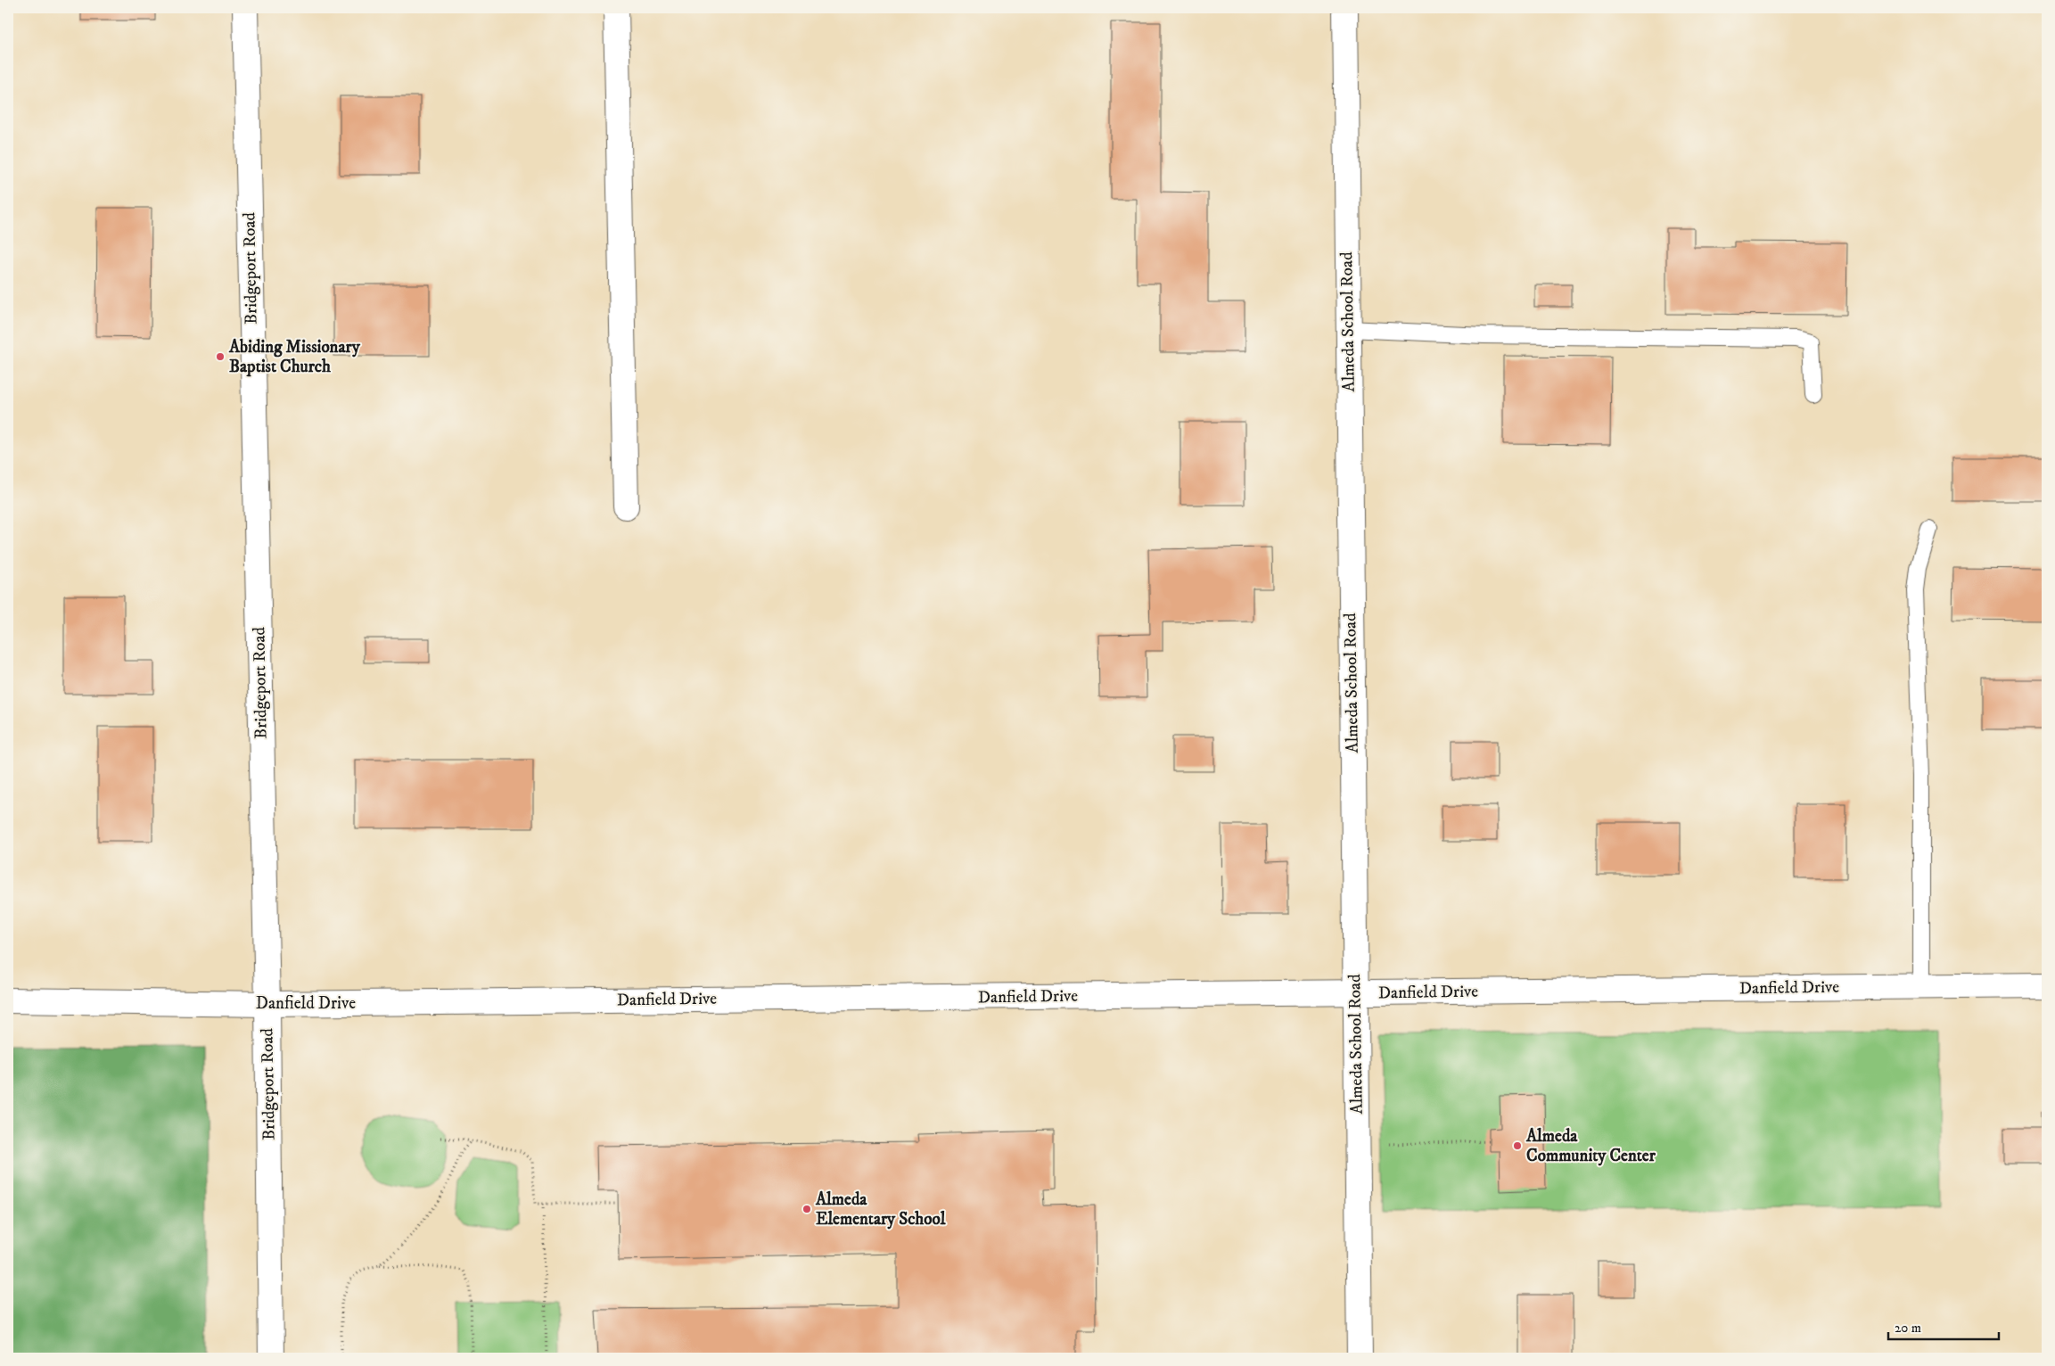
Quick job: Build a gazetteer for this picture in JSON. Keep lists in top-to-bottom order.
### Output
{
  "streets": {
    "street": ["Bridgeport Road", "Almeda School Road", "Danfield Drive"]
  },
  "crossings": [
    ["Bridgeport Road", "Danfield Drive"],
    ["Almeda School Road", "Danfield Drive"]
  ],
  "places": ["Abiding Missionary Baptist Church", "Almeda Community Center", "Almeda Elementary School"],
  "scale_bar": "20 m"
}
